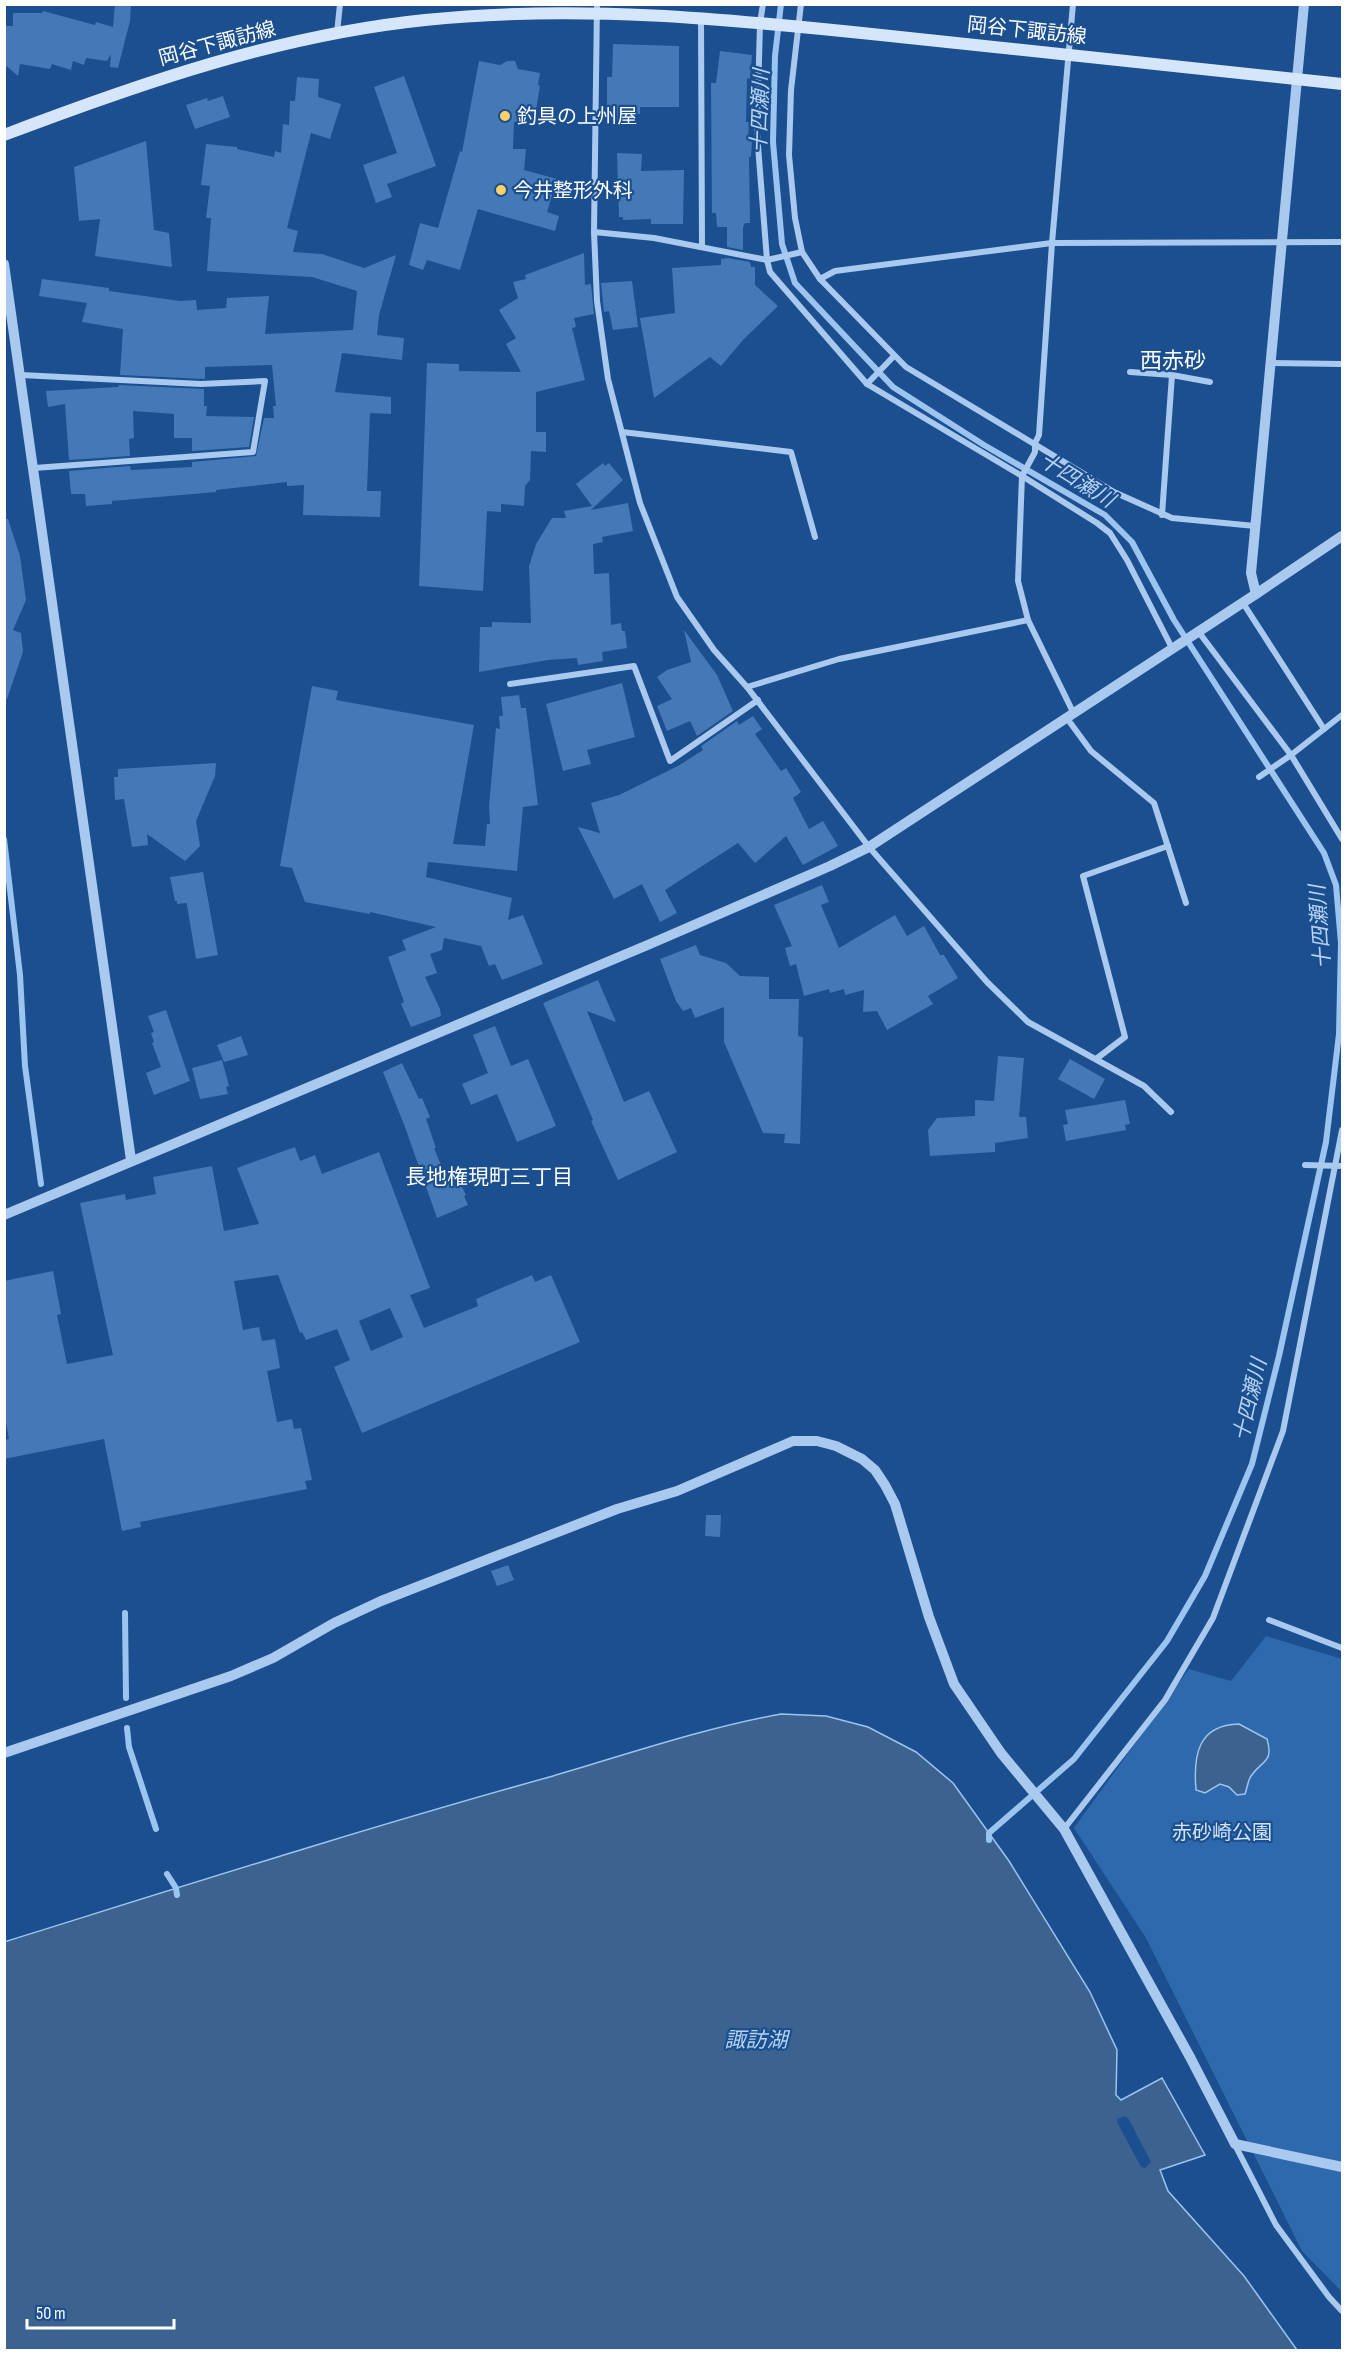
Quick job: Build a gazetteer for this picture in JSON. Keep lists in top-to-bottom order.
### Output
{
  "streets": {
    "main road": ["岡谷下諏訪線"]
  },
  "districts": ["西赤砂", "長地権現町三丁目"],
  "water": ["十四瀬川", "諏訪湖"],
  "parks": ["赤砂崎公園"],
  "places": ["釣具の上州屋", "今井整形外科"],
  "scale_bar": "50 m"
}
